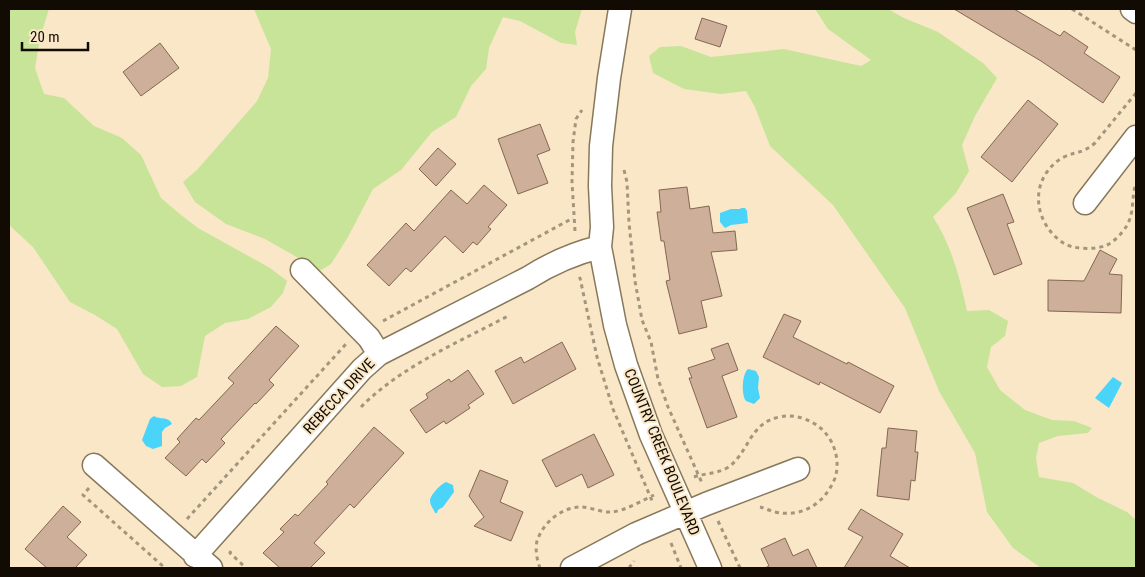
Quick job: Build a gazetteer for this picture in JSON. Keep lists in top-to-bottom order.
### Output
{
  "streets": {
    "street": ["REBECCA DRIVE", "COUNTRY CREEK BOULEVARD"]
  },
  "crossings": [
    ["REBECCA DRIVE", "COUNTRY CREEK BOULEVARD"]
  ],
  "scale_bar": "20 m"
}
